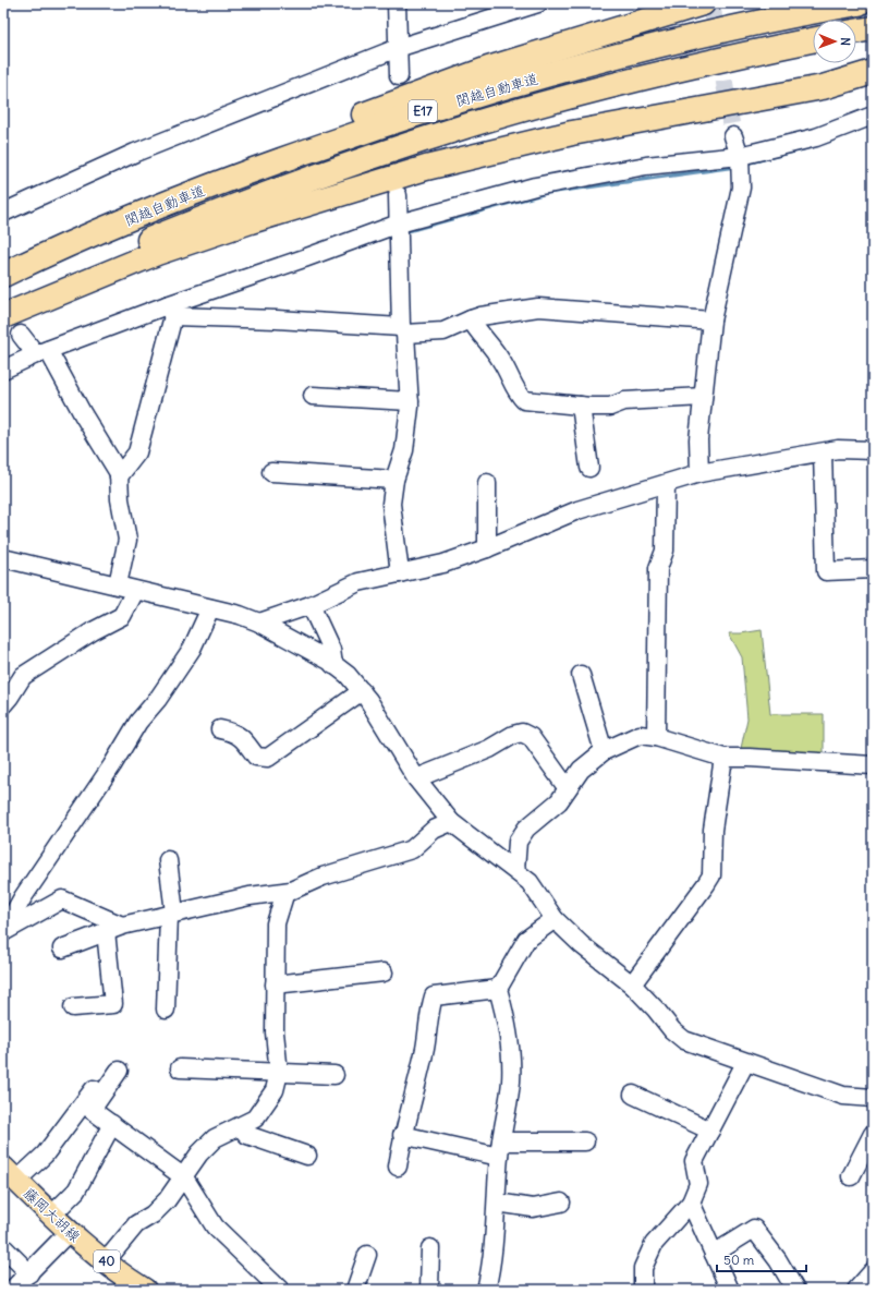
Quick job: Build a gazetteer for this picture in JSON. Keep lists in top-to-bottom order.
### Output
{
  "streets": {
    "highway": ["関越自動車道", "E17"],
    "main road": ["藤岡大胡線", "40"]
  },
  "scale_bar": "50 m",
  "north": "right"
}
